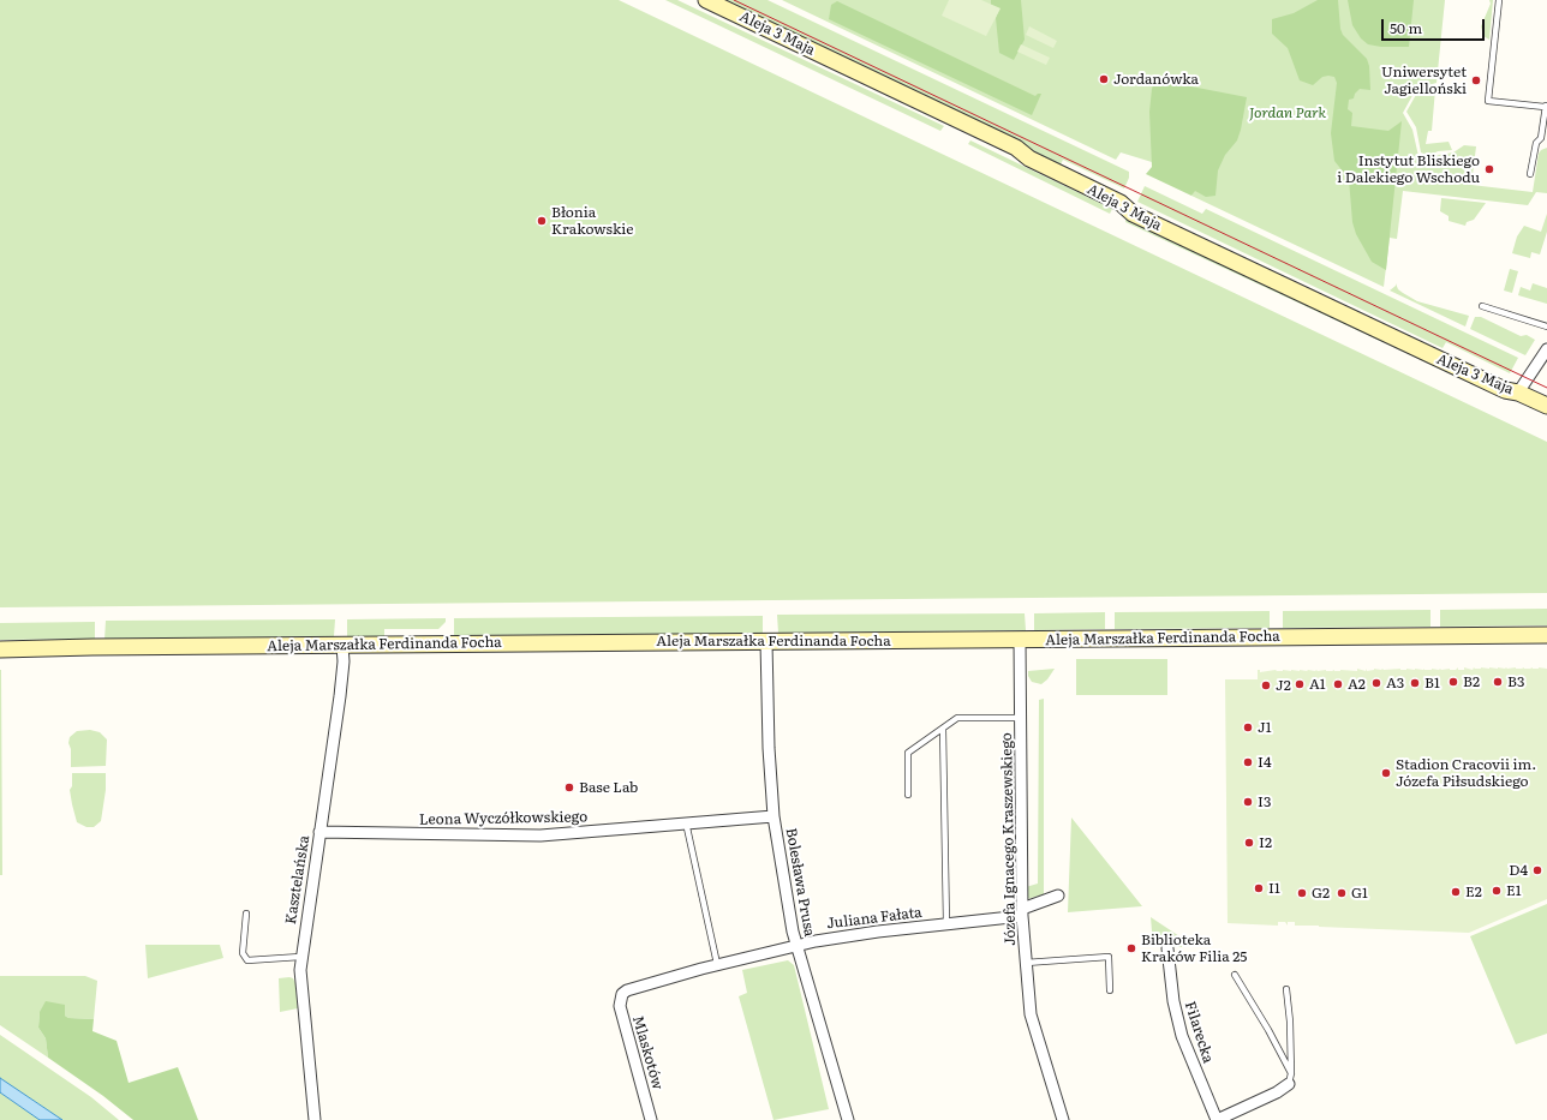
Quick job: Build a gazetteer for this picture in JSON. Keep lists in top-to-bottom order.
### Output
{
  "streets": {
    "street": [
      "Aleja 3 Maja",
      "Aleja Marszałka Ferdinanda Focha",
      "Leona Wyczółkowskiego",
      "Józefa Ignacego Kraszewskiego",
      "Kasztelańska",
      "Bolesława Prusa",
      "Juliana Fałata",
      "Filarecka",
      "Mlaskotów"
    ]
  },
  "crossings": [
    ["Aleja Marszałka Ferdinanda Focha", "Józefa Ignacego Kraszewskiego"],
    ["Aleja Marszałka Ferdinanda Focha", "Kasztelańska"],
    ["Aleja Marszałka Ferdinanda Focha", "Bolesława Prusa"],
    ["Leona Wyczółkowskiego", "Kasztelańska"],
    ["Leona Wyczółkowskiego", "Bolesława Prusa"],
    ["Józefa Ignacego Kraszewskiego", "Juliana Fałata"],
    ["Bolesława Prusa", "Juliana Fałata"],
    ["Juliana Fałata", "Mlaskotów"]
  ],
  "parks": ["Jordan Park"],
  "places": [
    "Jordanówka",
    "Uniwersytet Jagielloński",
    "Instytut Bliskiego i Dalekiego Wschodu",
    "Błonia Krakowskie",
    "B2",
    "B3",
    "A3",
    "B1",
    "A1",
    "A2",
    "J2",
    "J1",
    "I4",
    "Stadion Cracovii im. Józefa Piłsudskiego",
    "Base Lab",
    "I3",
    "I2",
    "D4",
    "I1",
    "E1",
    "E2",
    "G2",
    "G1",
    "Biblioteka Kraków Filia 25"
  ],
  "scale_bar": "50 m"
}
